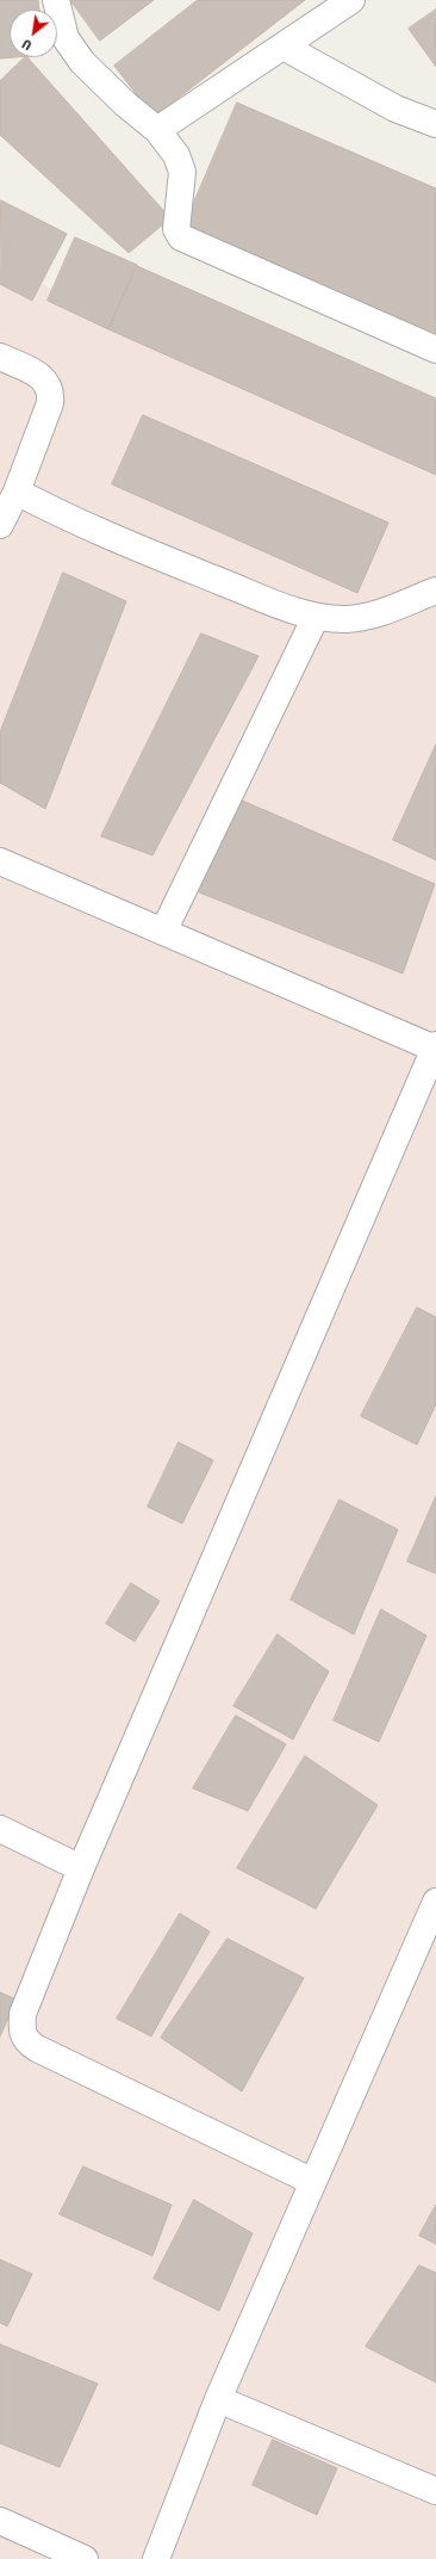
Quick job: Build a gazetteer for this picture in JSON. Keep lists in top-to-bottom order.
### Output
{
  "north": "bottom left"
}
